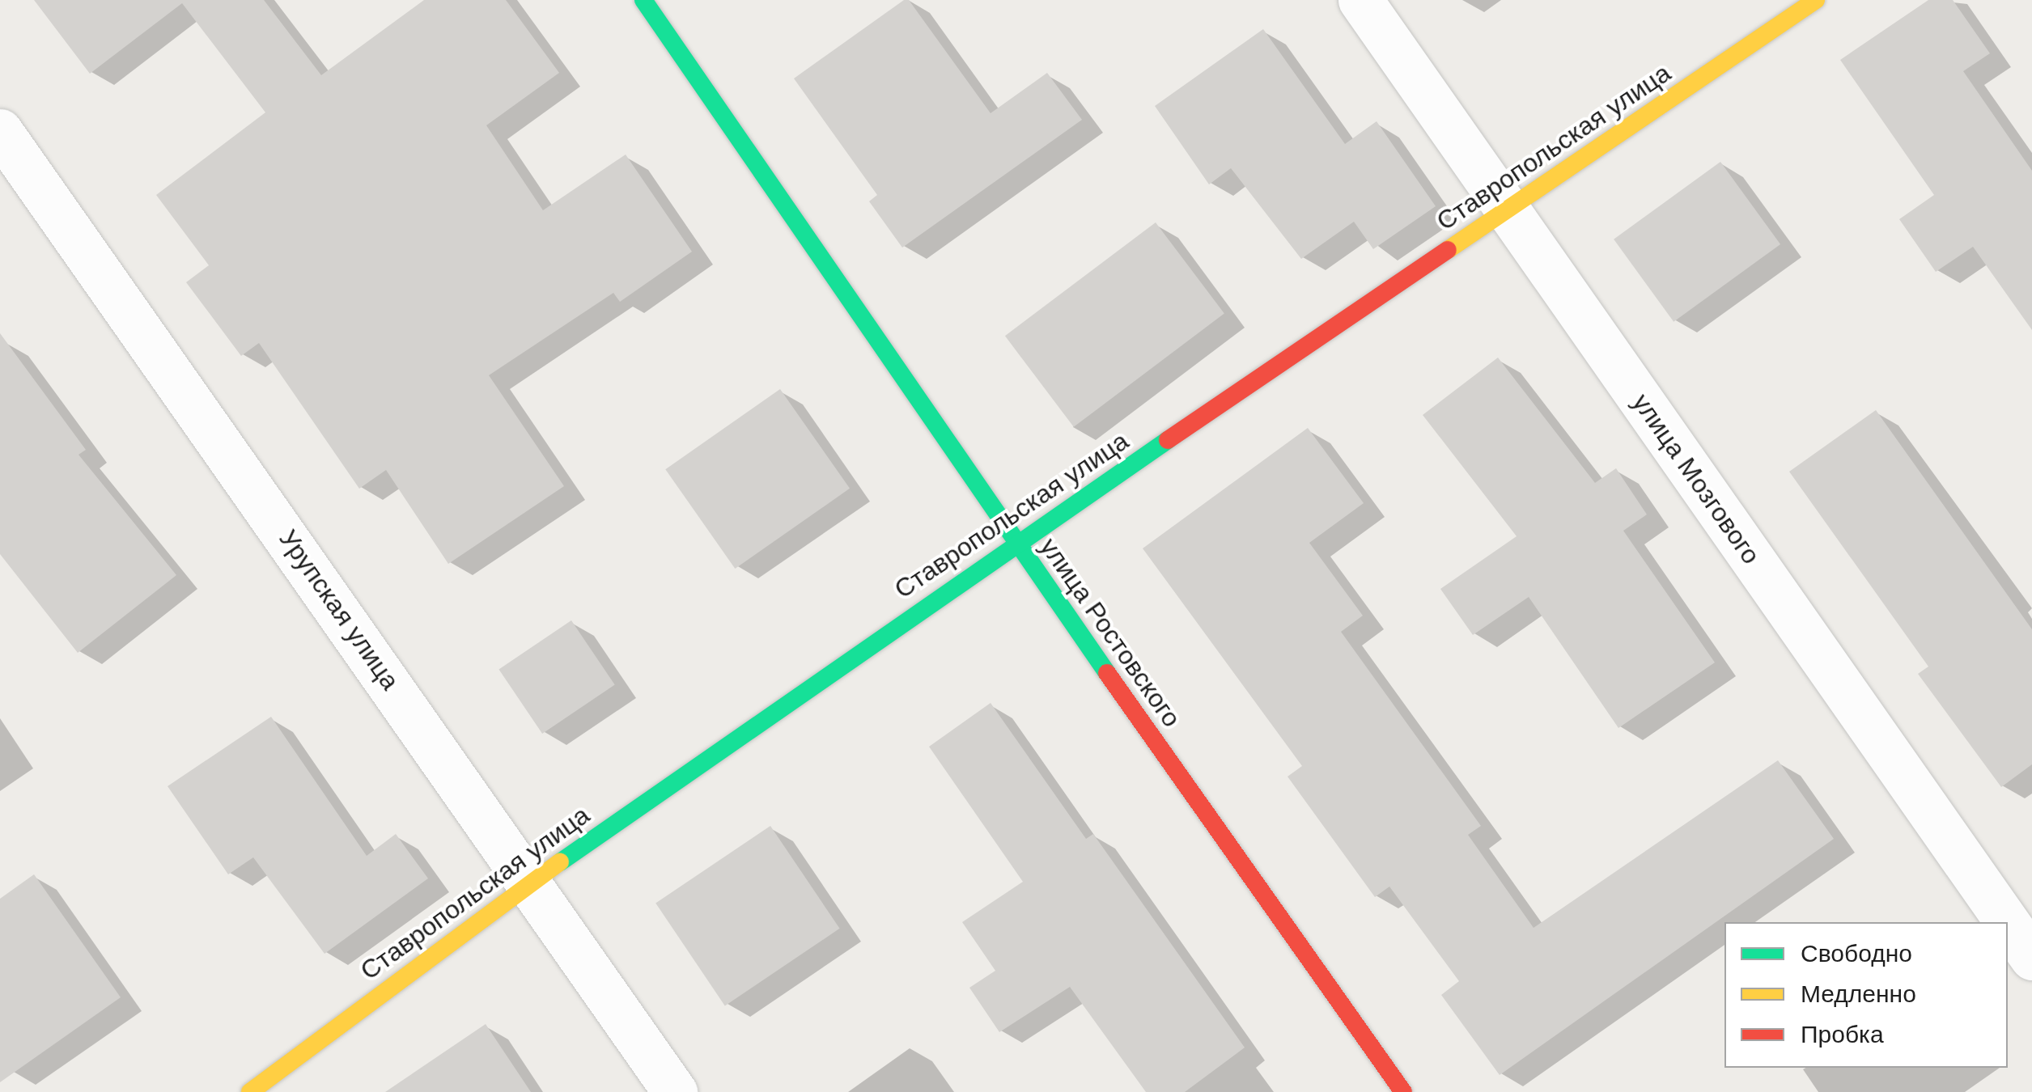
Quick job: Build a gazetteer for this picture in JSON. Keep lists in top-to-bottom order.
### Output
{
  "streets": {
    "street": [
      "Ставропольская улица",
      "улица Мозгового",
      "Урупская улица",
      "улица Ростовского"
    ]
  },
  "crossings": [
    ["Ставропольская улица", "улица Мозгового"],
    ["Ставропольская улица", "Урупская улица"],
    ["Ставропольская улица", "улица Ростовского"]
  ],
  "legend": ["Свободно", "Медленно", "Пробка"]
}
